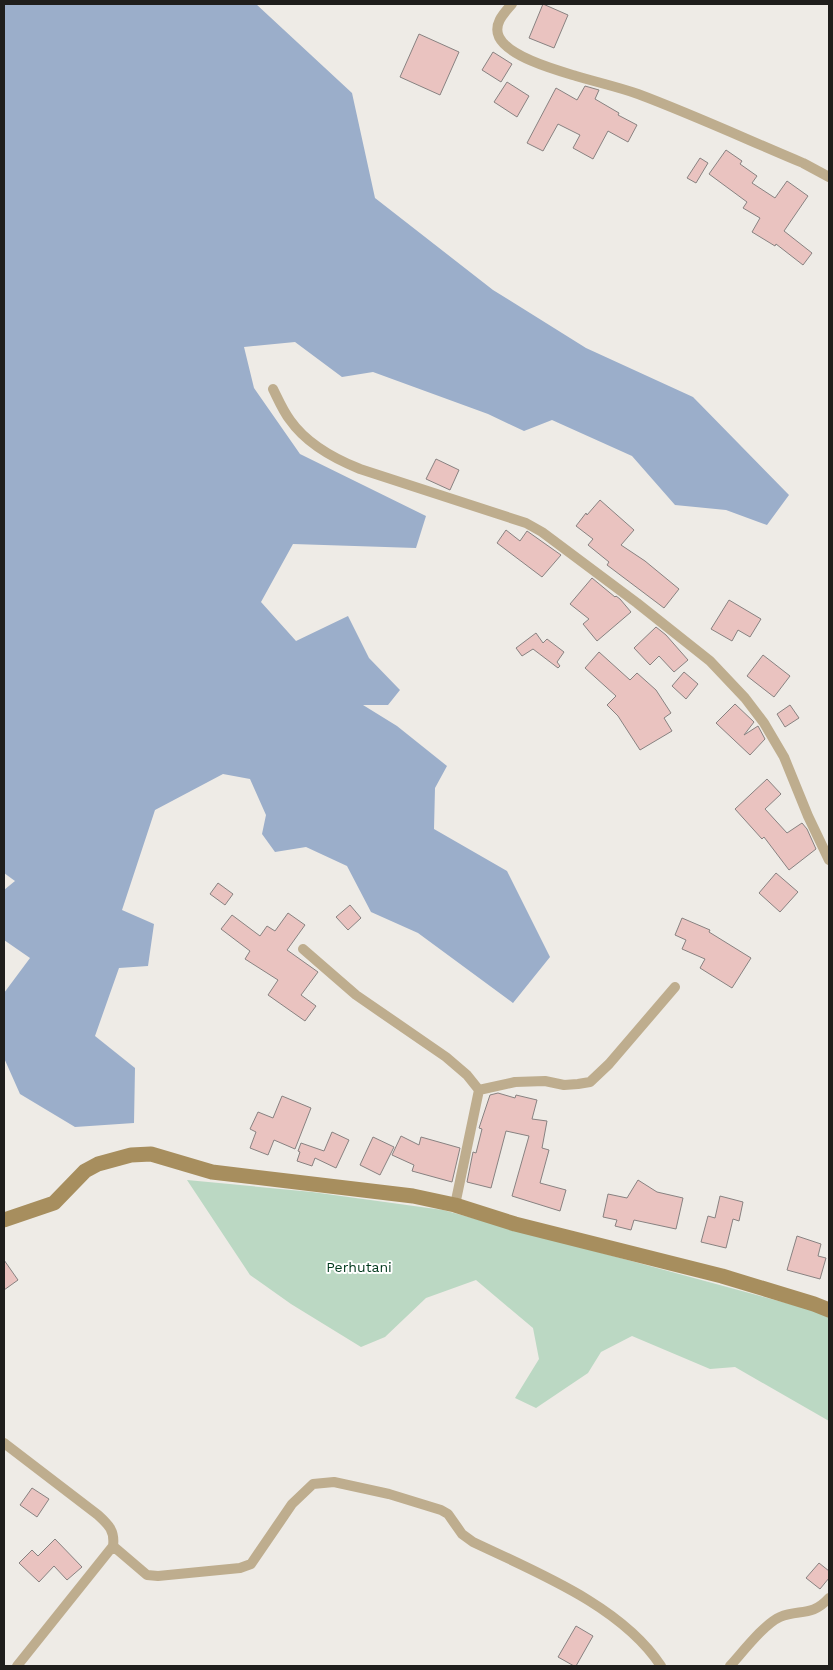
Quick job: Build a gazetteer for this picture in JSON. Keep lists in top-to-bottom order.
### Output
{
  "parks": ["Perhutani"]
}
